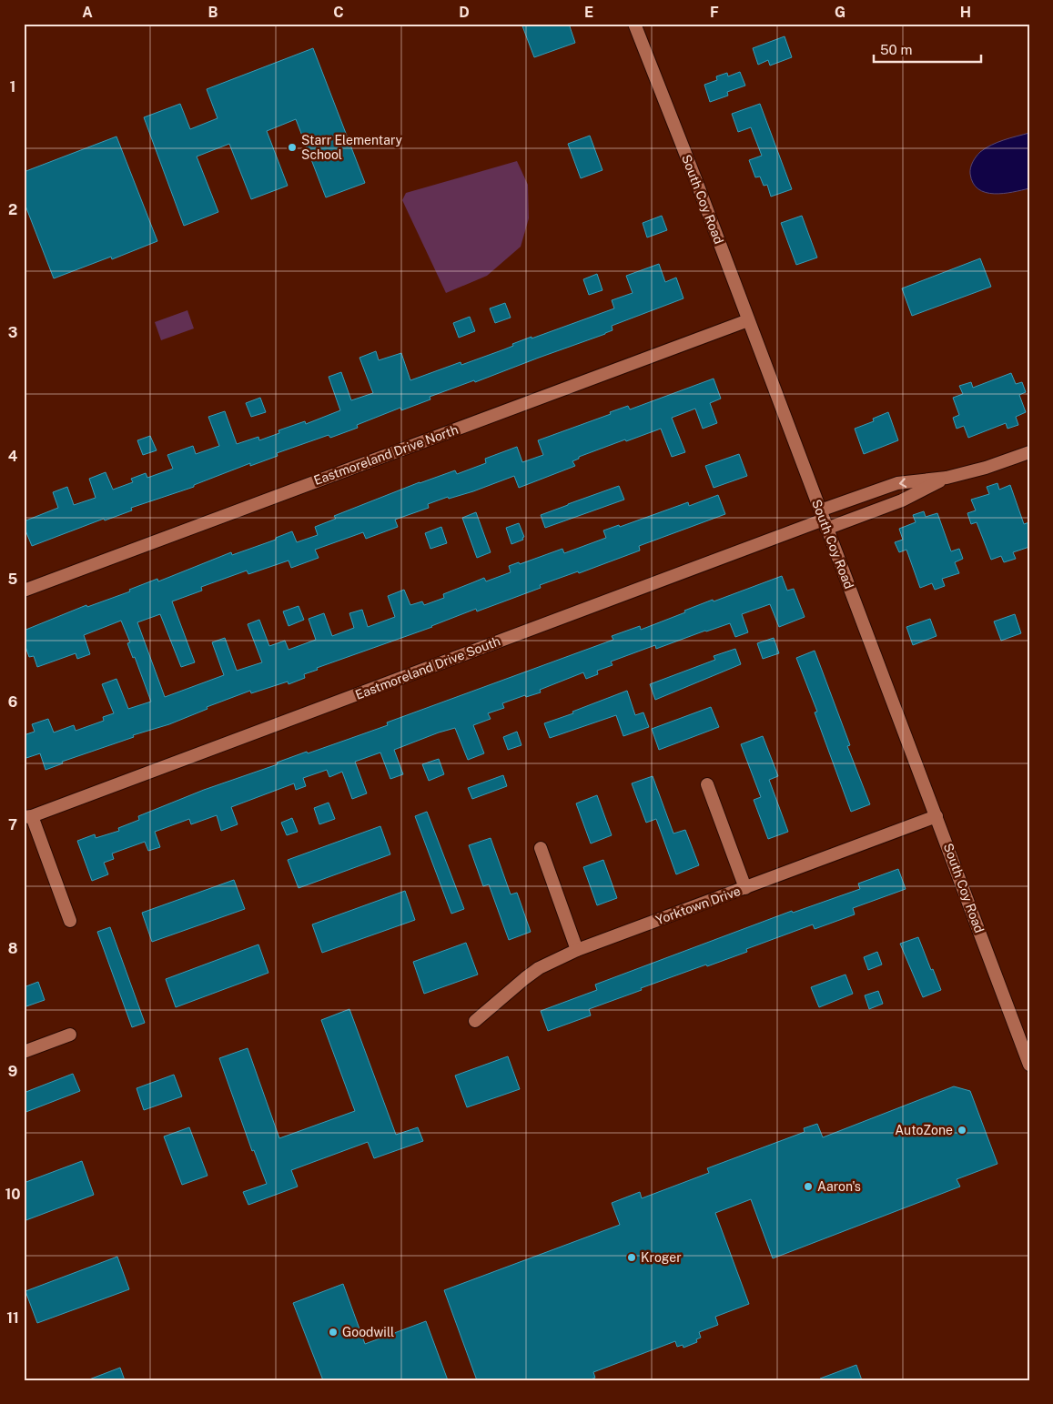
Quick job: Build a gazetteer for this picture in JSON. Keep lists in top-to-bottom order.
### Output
{
  "streets": {
    "street": [
      "South Coy Road",
      "Eastmoreland Drive North",
      "Eastmoreland Drive South",
      "Yorktown Drive"
    ]
  },
  "crossings": [
    ["South Coy Road", "Eastmoreland Drive North"],
    ["South Coy Road", "Eastmoreland Drive South"],
    ["South Coy Road", "Yorktown Drive"]
  ],
  "places": [
    "Starr Elementary School",
    "AutoZone",
    "Aaron's",
    "Kroger",
    "Goodwill"
  ],
  "scale_bar": "50 m",
  "grid": {
    "columns": [
      "A",
      "B",
      "C",
      "D",
      "E",
      "F",
      "G",
      "H"
    ],
    "rows": [
      "1",
      "2",
      "3",
      "4",
      "5",
      "6",
      "7",
      "8",
      "9",
      "10",
      "11"
    ]
  }
}
